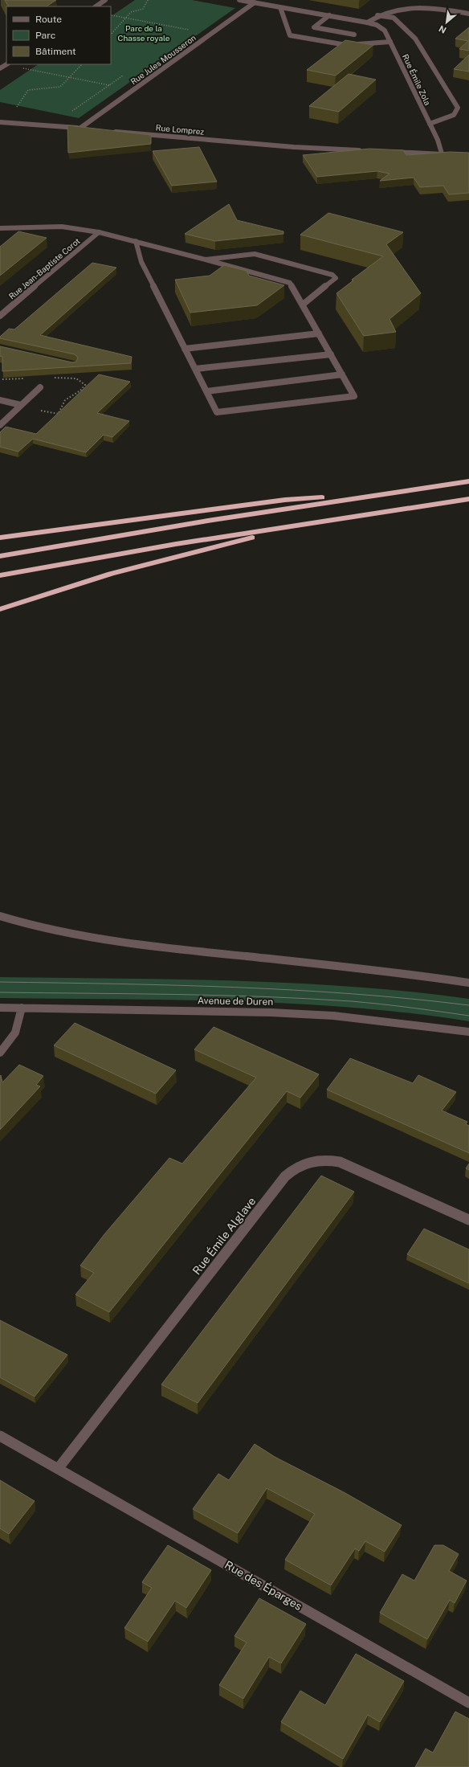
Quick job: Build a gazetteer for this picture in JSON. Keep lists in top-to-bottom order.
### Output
{
  "streets": {
    "street": [
      "Rue Jules Mousseron",
      "Rue Émile Zola",
      "Rue Lomprez",
      "Rue Jean-Baptiste Corot",
      "Avenue de Duren",
      "Rue Émile Alglave",
      "Rue des Éparges"
    ]
  },
  "crossings": [
    ["Rue Jules Mousseron", "Rue Émile Zola"],
    ["Rue Émile Alglave", "Rue des Éparges"]
  ],
  "parks": ["Parc de la Chasse royale"],
  "legend": ["Route", "Parc", "Bâtiment"],
  "north": "bottom left"
}
